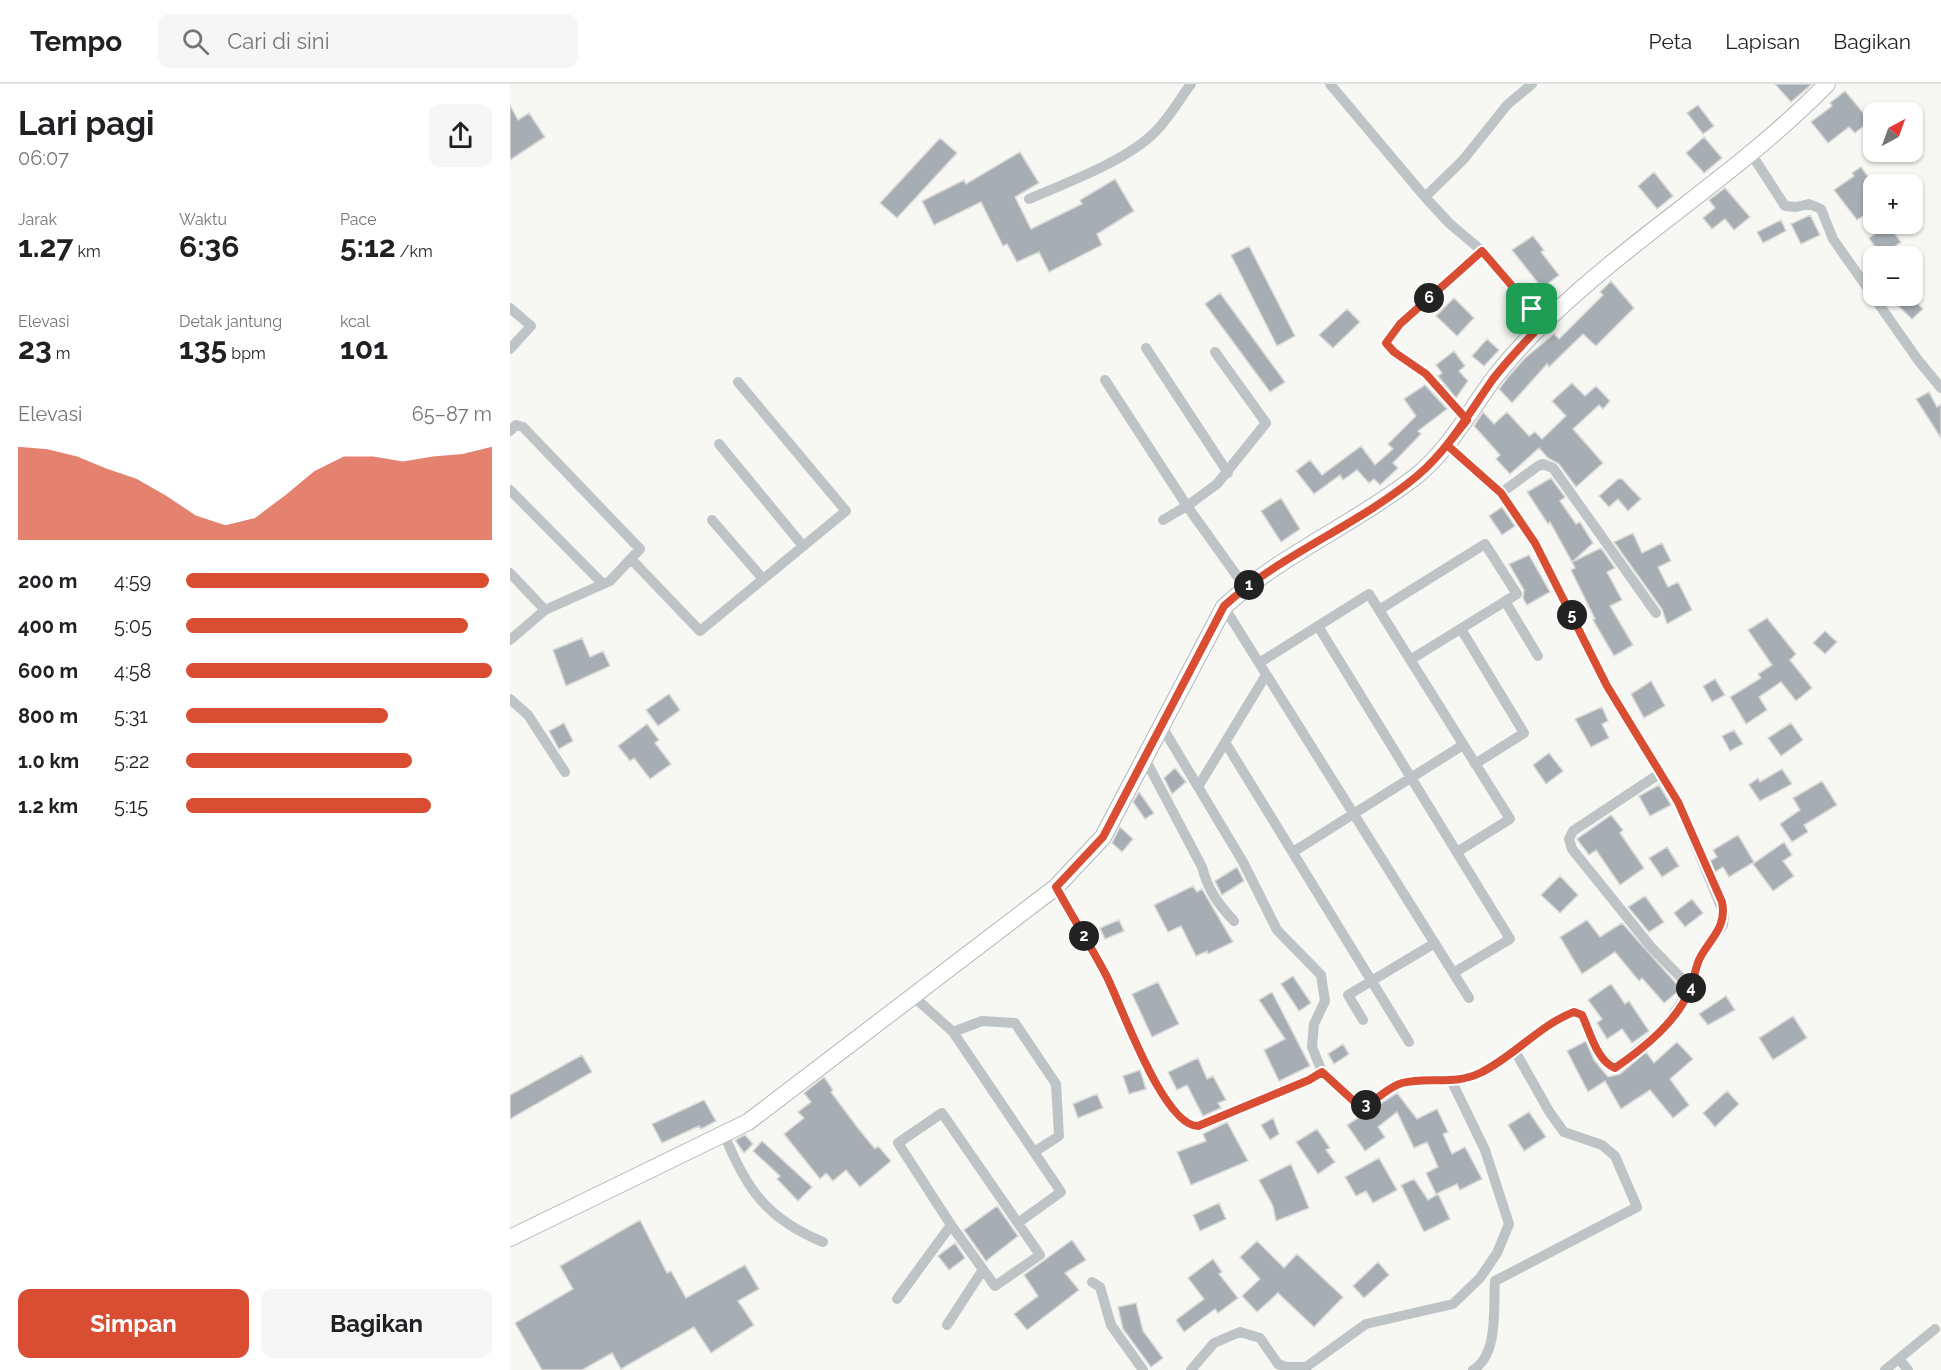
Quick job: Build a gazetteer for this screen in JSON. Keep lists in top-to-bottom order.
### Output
{
  "north": "top right",
  "page": {
    "header": "Tempo",
    "search": "Cari di sini",
    "nav": ["Peta", "Lapisan", "Bagikan"],
    "heading": ["Lari pagi", "06:07"],
    "map_buttons": ["+", "−"],
    "stats": [
      ["Jarak", "1.27 km"],
      ["Waktu", "6:36"],
      ["Pace", "5:12 /km"],
      ["Elevasi", "23 m"],
      ["Detak jantung", "135 bpm"],
      ["kcal", "101"]
    ],
    "pins": [
      "6",
      "1",
      "5",
      "2",
      "4",
      "3"
    ],
    "chart": ["Elevasi", "65–87 m"],
    "list": [
      {
        "name": "200 m",
        "note": "4:59"
      },
      {
        "name": "400 m",
        "note": "5:05"
      },
      {
        "name": "600 m",
        "note": "4:58"
      },
      {
        "name": "800 m",
        "note": "5:31"
      },
      {
        "name": "1.0 km",
        "note": "5:22"
      },
      {
        "name": "1.2 km",
        "note": "5:15"
      }
    ],
    "buttons": ["Simpan", "Bagikan"]
  }
}
